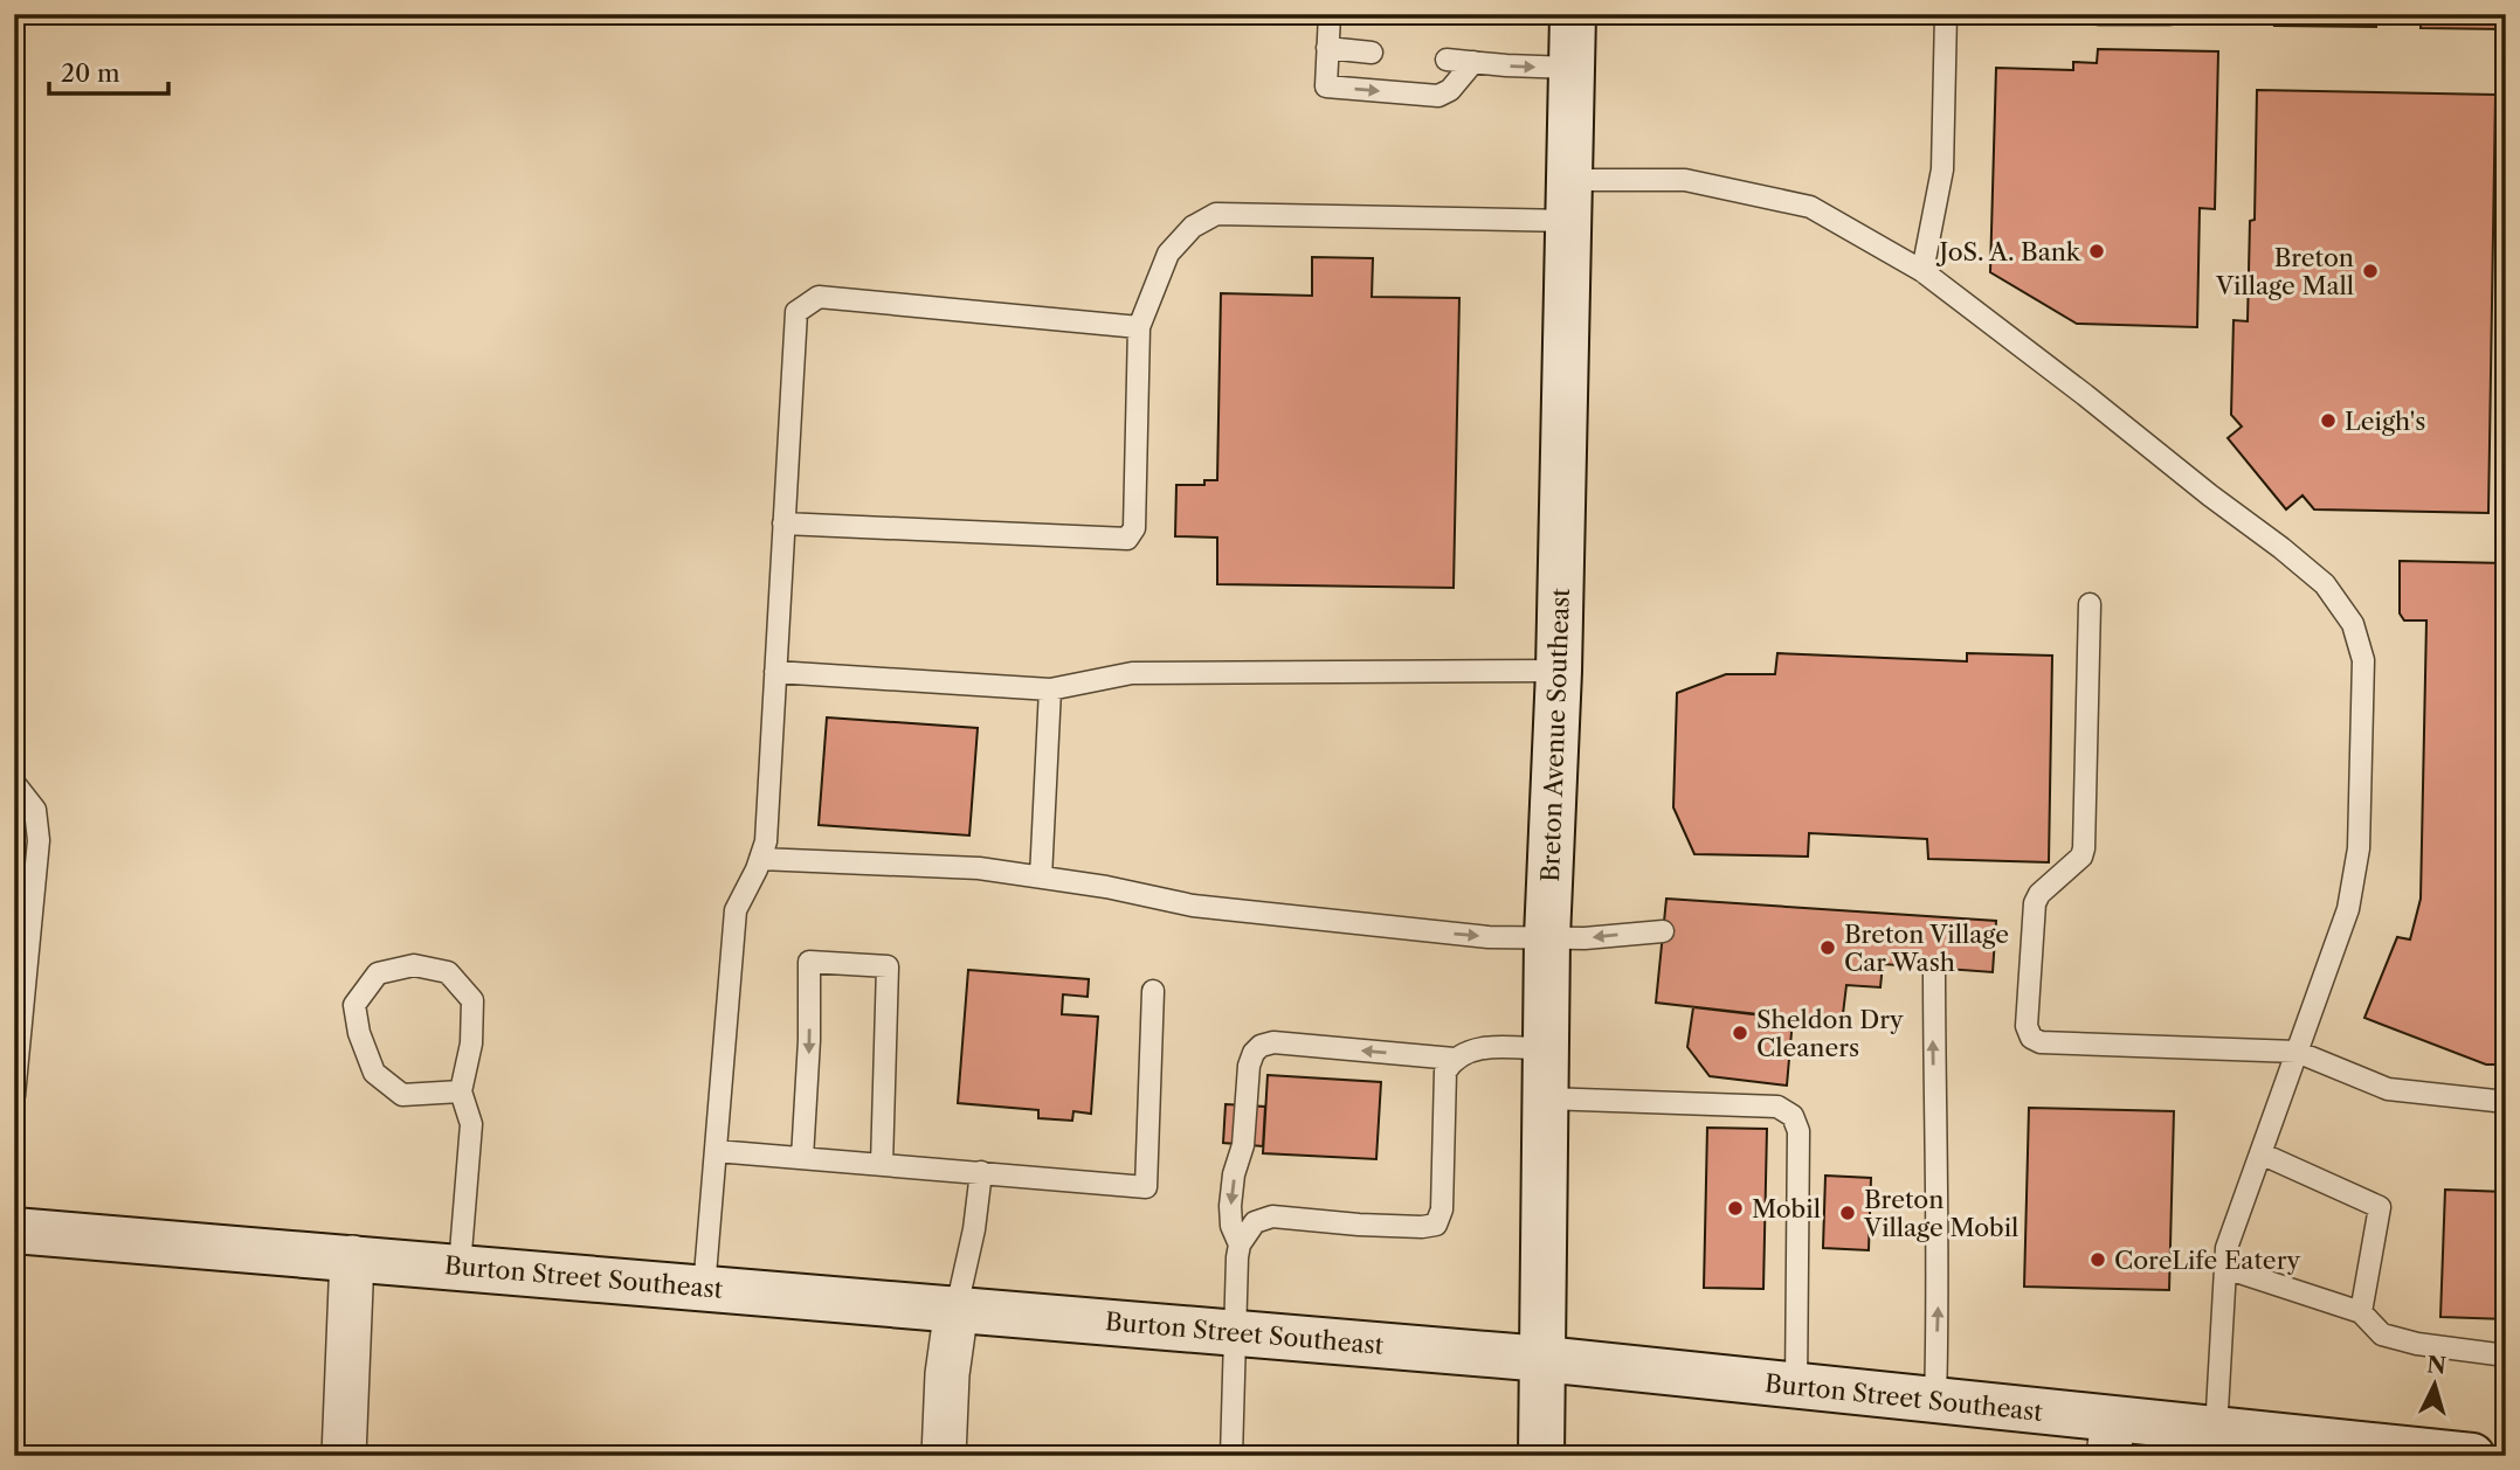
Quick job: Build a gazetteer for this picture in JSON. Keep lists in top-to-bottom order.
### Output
{
  "streets": {
    "main road": ["Breton Avenue Southeast", "Burton Street Southeast"]
  },
  "crossings": [
    ["Breton Avenue Southeast", "Burton Street Southeast"]
  ],
  "places": [
    "JoS. A. Bank",
    "Breton Village Mall",
    "Leigh's",
    "Breton Village Car Wash",
    "Sheldon Dry Cleaners",
    "Mobil",
    "Breton Village Mobil",
    "CoreLife Eatery"
  ],
  "scale_bar": "20 m",
  "north": "top"
}
